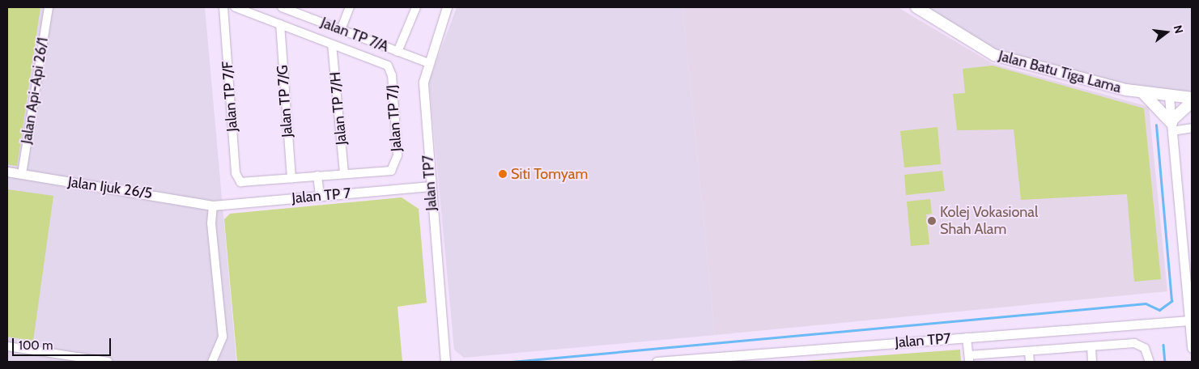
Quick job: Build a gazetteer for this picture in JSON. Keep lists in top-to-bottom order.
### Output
{
  "streets": {
    "main road": ["Jalan Batu Tiga Lama"],
    "street": [
      "Jalan TP 7/A",
      "Jalan Api-Api 26/1",
      "Jalan TP 7/F",
      "Jalan TP 7/G",
      "Jalan TP 7/H",
      "Jalan TP 7/J",
      "Jalan TP7",
      "Jalan Ijuk 26/5",
      "Jalan TP 7"
    ]
  },
  "crossings": [
    ["Jalan TP 7/A", "Jalan TP7"],
    ["Jalan Api-Api 26/1", "Jalan Ijuk 26/5"],
    ["Jalan TP 7/F", "Jalan TP 7/G"],
    ["Jalan TP 7/H", "Jalan TP 7/J"],
    ["Jalan TP7", "Jalan TP 7"],
    ["Jalan Ijuk 26/5", "Jalan TP 7"]
  ],
  "places": ["Siti Tomyam", "Kolej Vokasional Shah Alam"],
  "scale_bar": "100 m",
  "north": "right"
}
